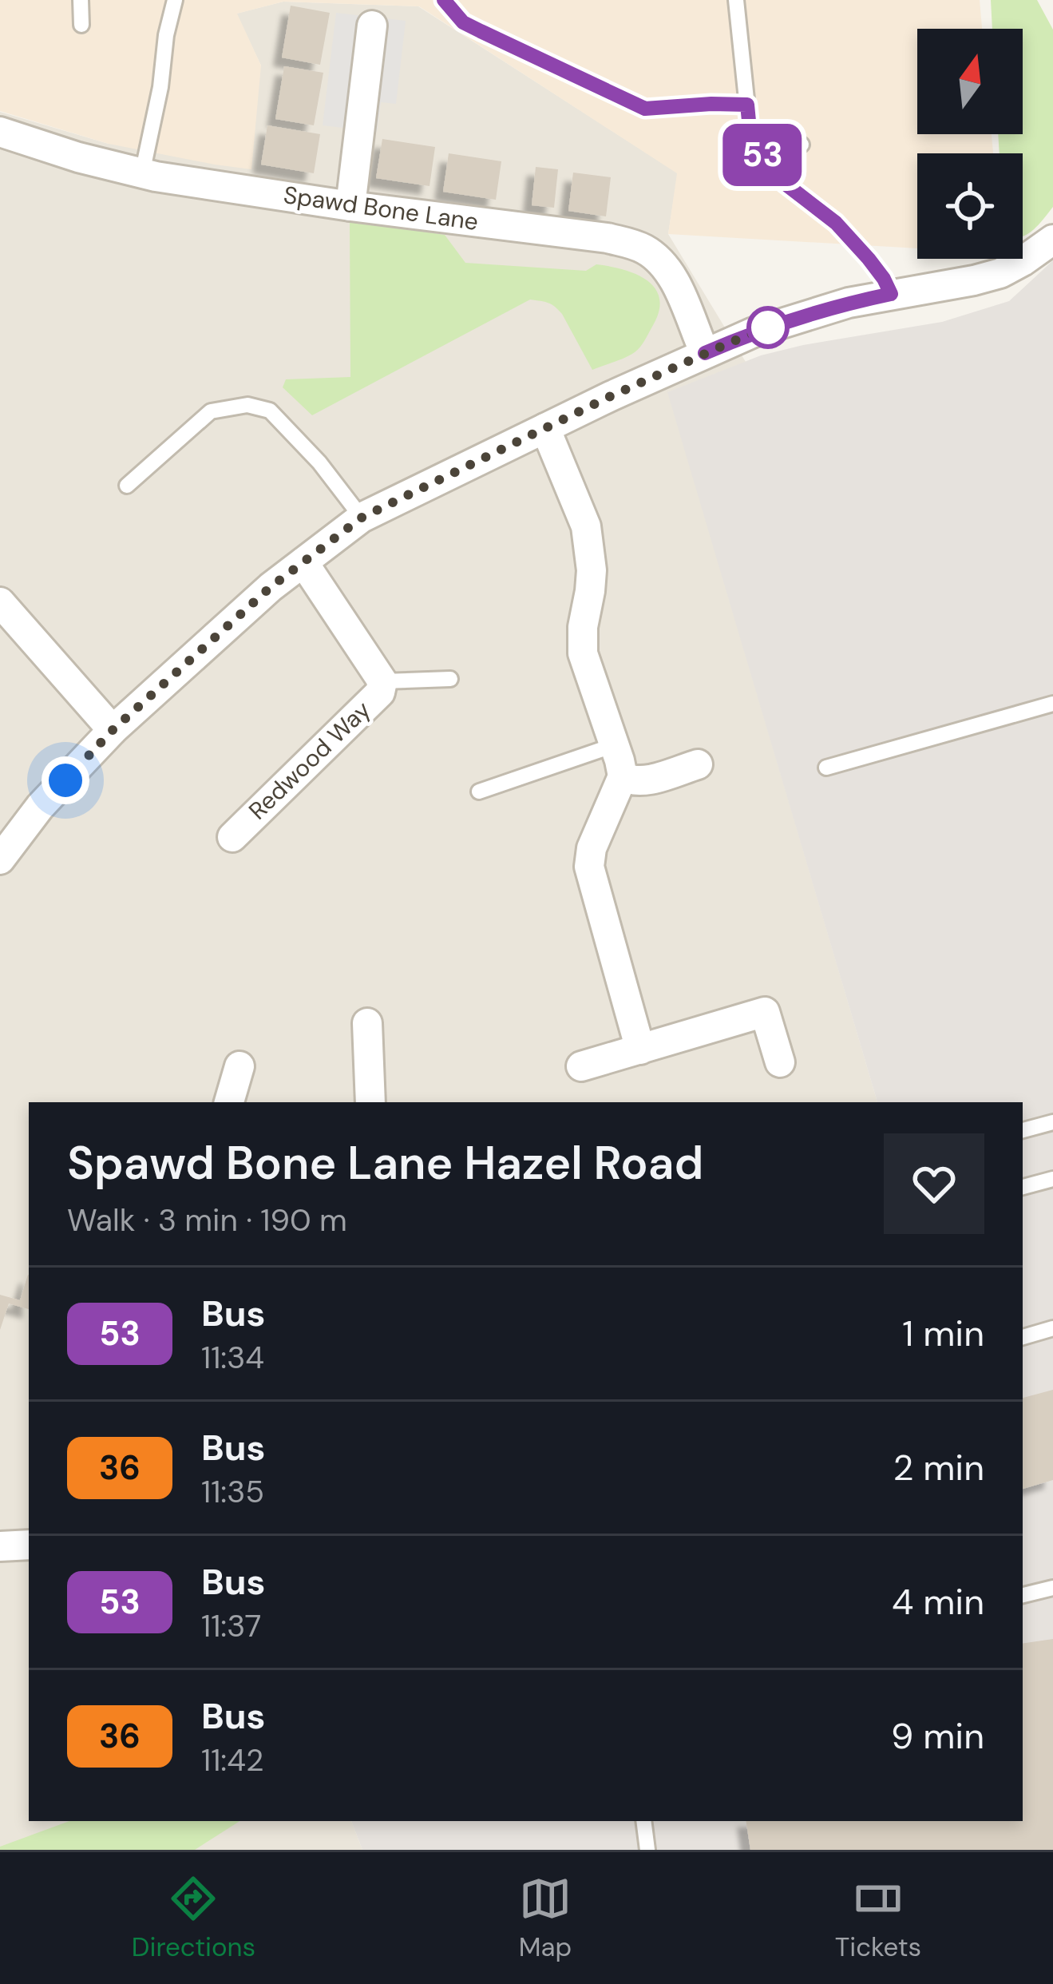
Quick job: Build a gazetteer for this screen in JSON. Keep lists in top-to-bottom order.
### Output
{
  "streets": {
    "street": ["Spawd Bone Lane", "Redwood Way"]
  },
  "lines": ["bus line 53"],
  "north": "top",
  "page": {
    "on_map": "53",
    "heading": ["Spawd Bone Lane Hazel Road", "Walk · 3 min · 190 m"],
    "list": [
      {
        "mark": "53",
        "name": "Bus",
        "note": "11:34",
        "value": "1 min"
      },
      {
        "mark": "36",
        "name": "Bus",
        "note": "11:35",
        "value": "2 min"
      },
      {
        "mark": "53",
        "name": "Bus",
        "note": "11:37",
        "value": "4 min"
      },
      {
        "mark": "36",
        "name": "Bus",
        "note": "11:42",
        "value": "9 min"
      }
    ],
    "tabs": ["Directions", "Map", "Tickets"]
  }
}
